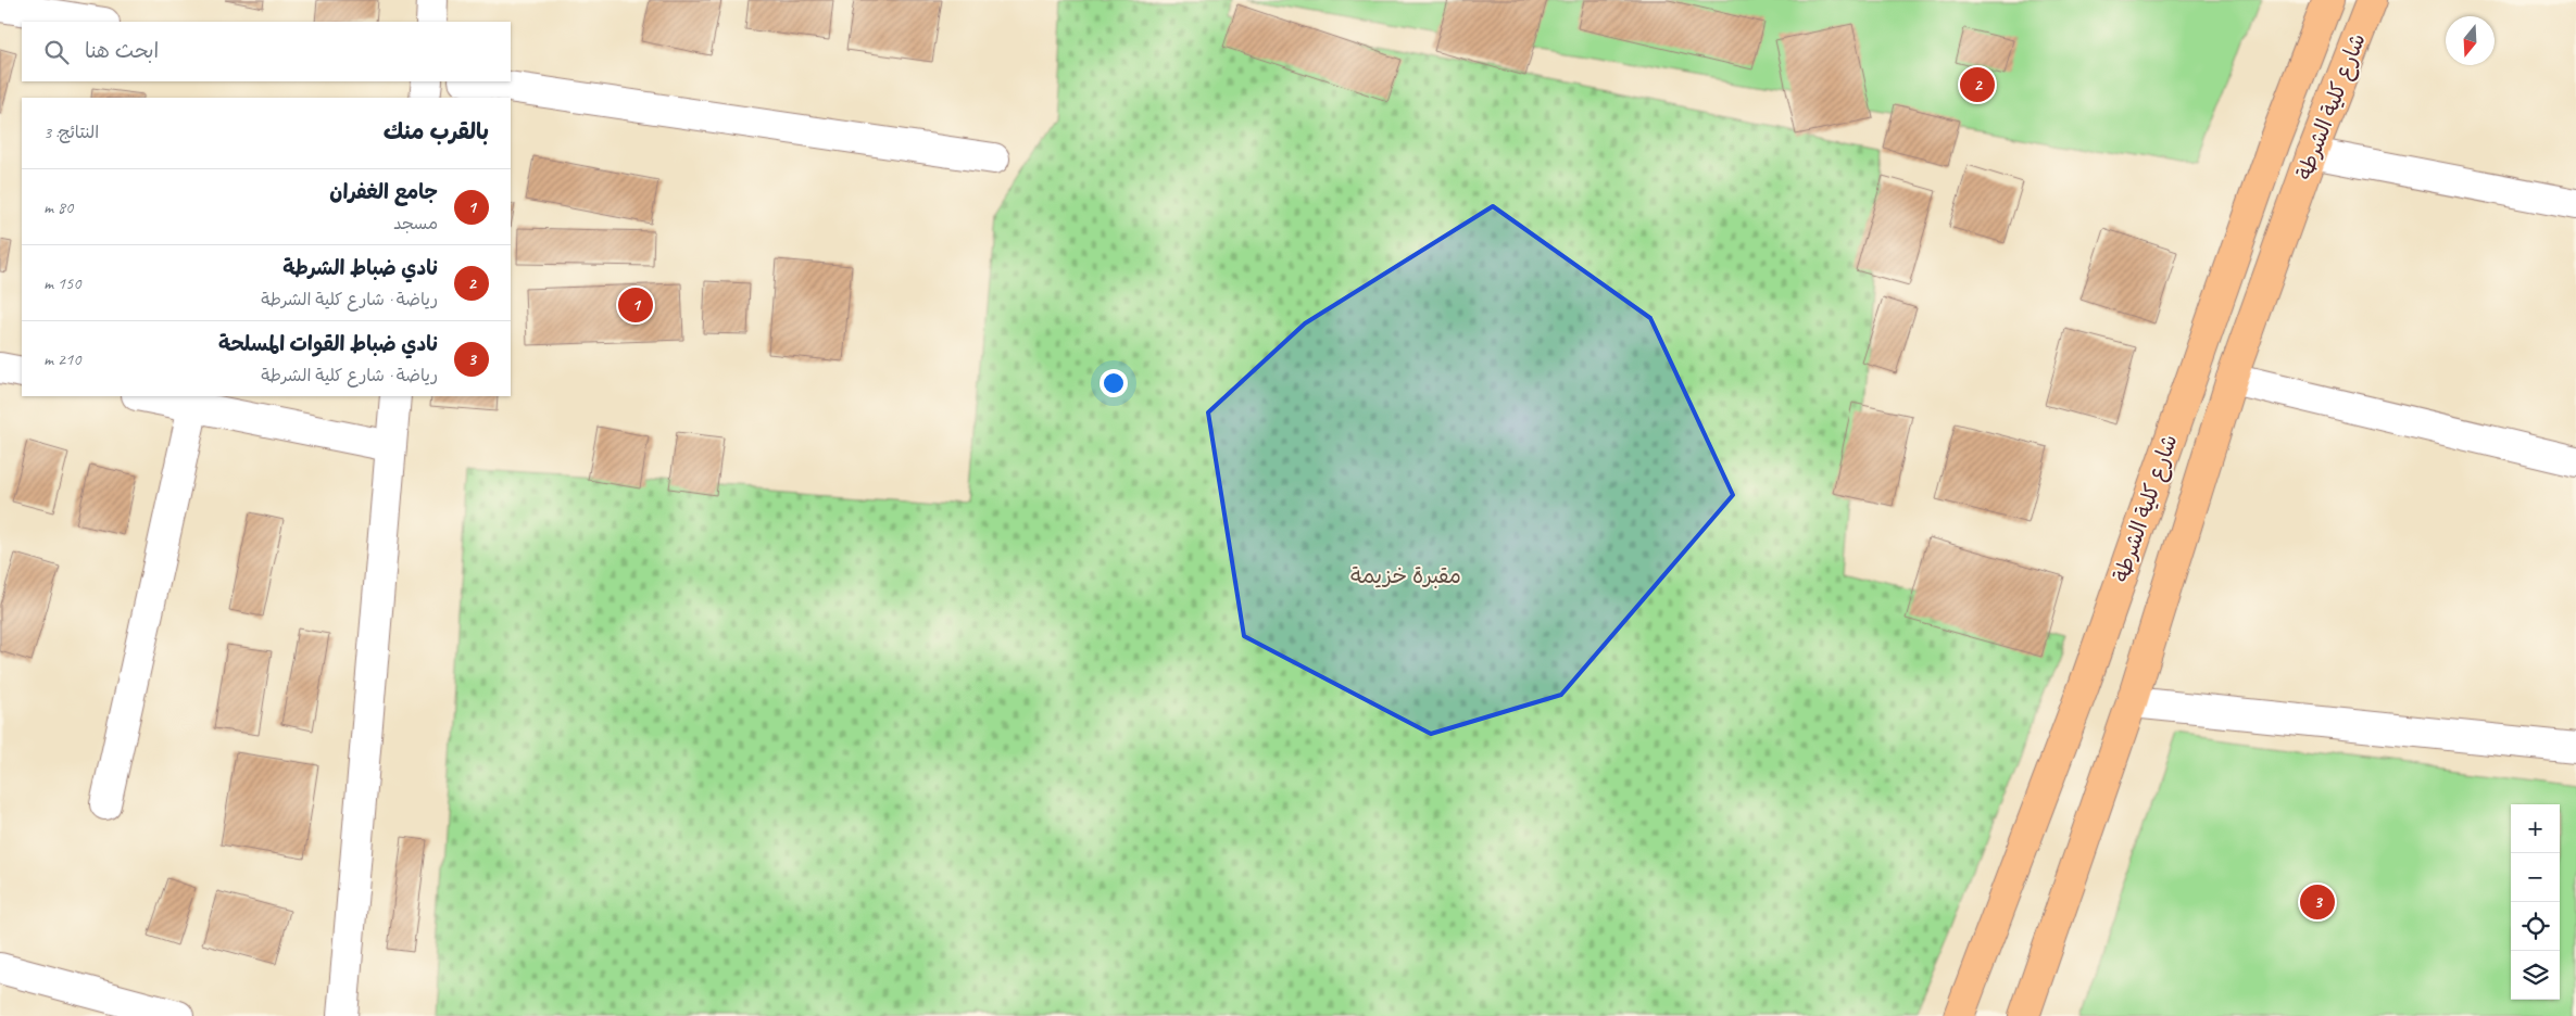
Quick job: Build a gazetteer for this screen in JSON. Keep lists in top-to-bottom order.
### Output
{
  "streets": {
    "main road": ["شارع كلية الشرطة"]
  },
  "parks": ["مقبرة خزيمة"],
  "north": "bottom",
  "page": {
    "search": "ابحث هنا",
    "pins": ["2", "1", "3"],
    "heading": ["بالقرب منك", "النتائج: 3"],
    "list": [
      {
        "mark": "1",
        "name": "جامع الغفران",
        "note": "مسجد",
        "value": "80 m"
      },
      {
        "mark": "2",
        "name": "نادي ضباط الشرطة",
        "note": "رياضة · شارع كلية الشرطة",
        "value": "150 m"
      },
      {
        "mark": "3",
        "name": "نادي ضباط القوات المسلحة",
        "note": "رياضة · شارع كلية الشرطة",
        "value": "210 m"
      }
    ],
    "map_buttons": ["+", "−"]
  }
}
